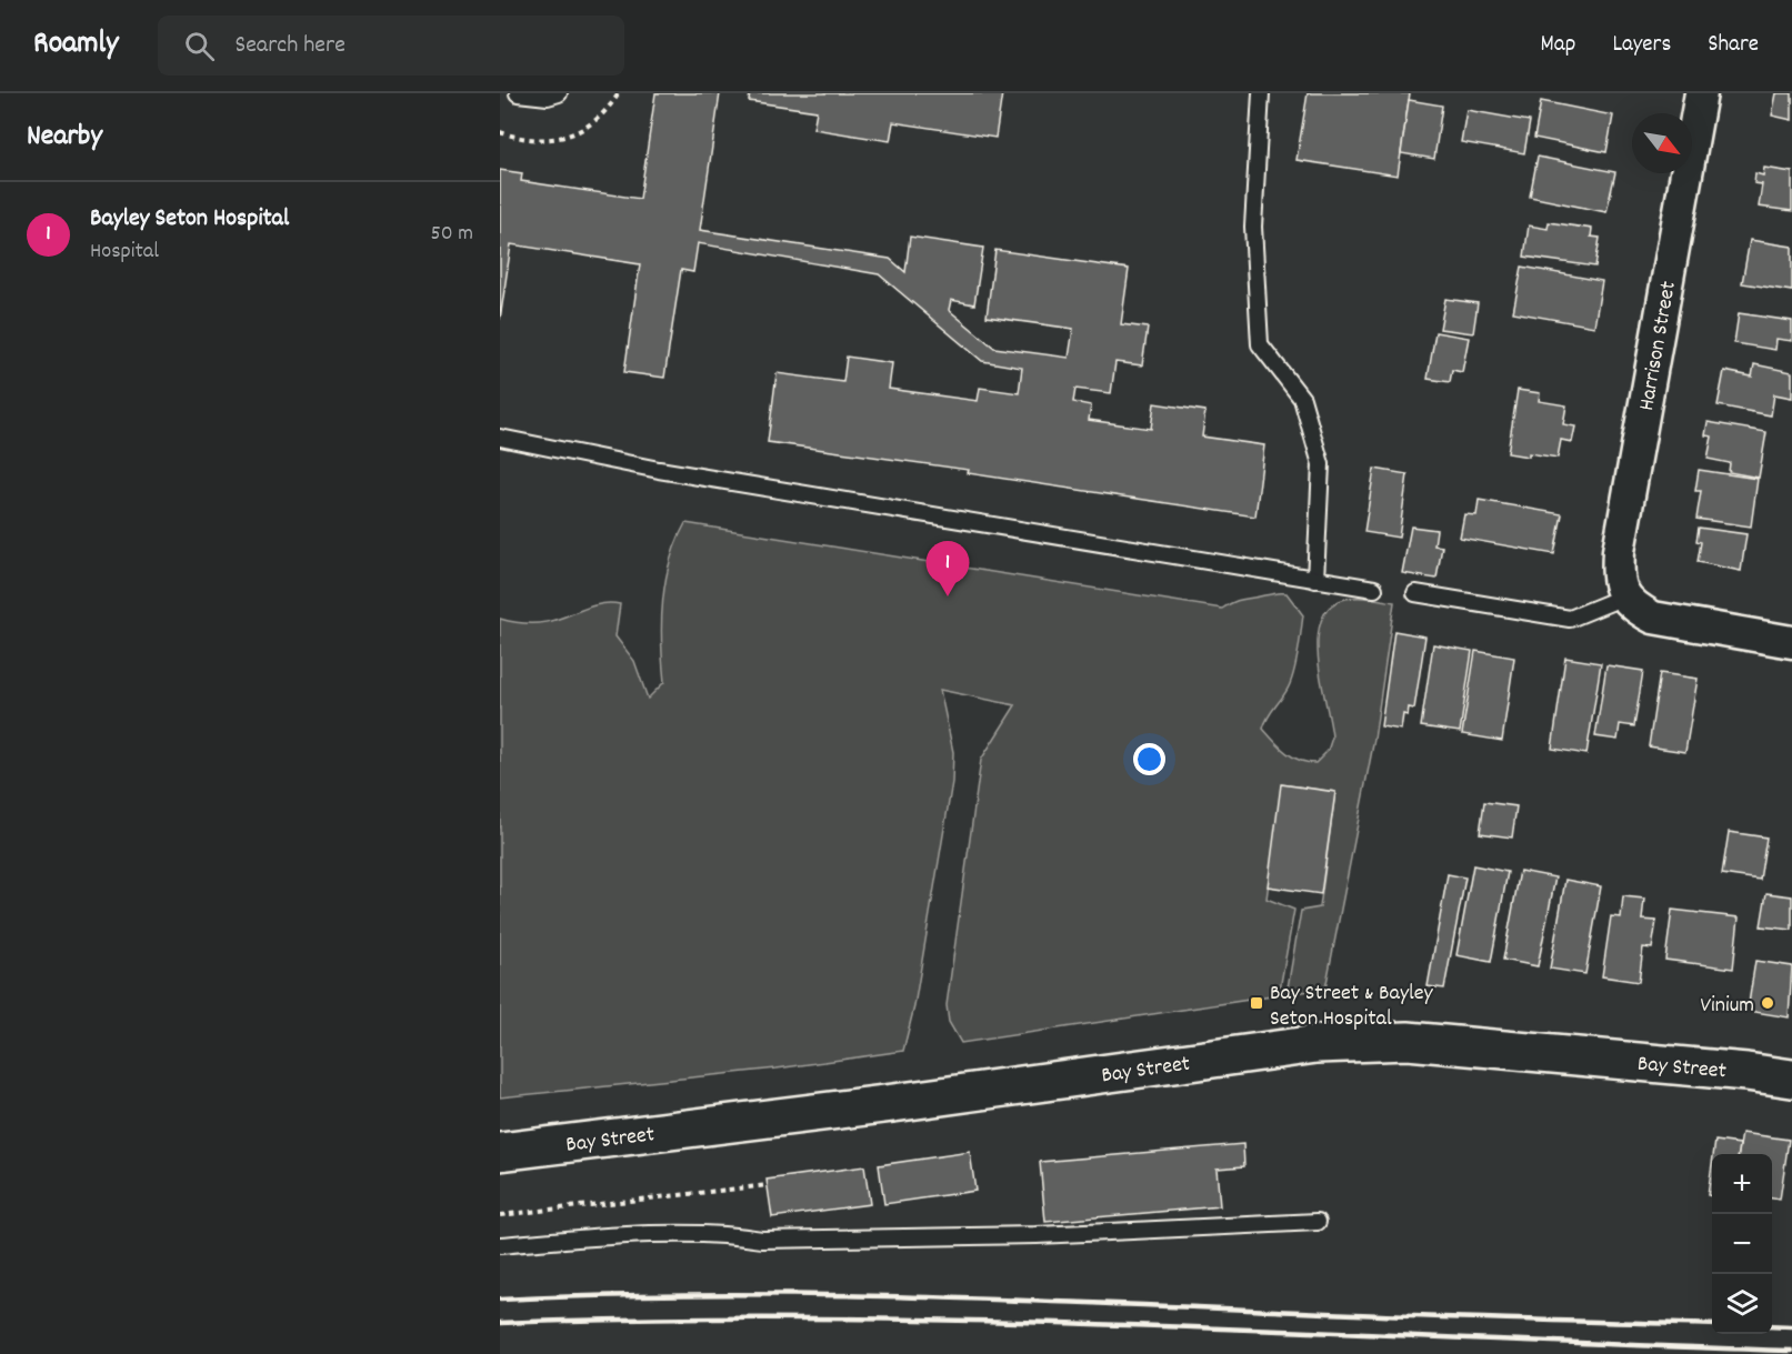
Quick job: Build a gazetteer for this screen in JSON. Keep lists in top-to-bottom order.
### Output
{
  "streets": {
    "main road": ["Bay Street"],
    "street": ["Harrison Street"]
  },
  "places": {
    "transit": ["Bay Street & Bayley Seton Hospital"],
    "other": ["Vinium"]
  },
  "north": "bottom right",
  "page": {
    "header": "Roamly",
    "search": "Search here",
    "nav": ["Map", "Layers", "Share"],
    "heading": "Nearby",
    "list": [
      {
        "mark": "1",
        "name": "Bayley Seton Hospital",
        "note": "Hospital",
        "value": "50 m"
      }
    ],
    "pins": "1",
    "map_buttons": ["+", "−"]
  }
}
